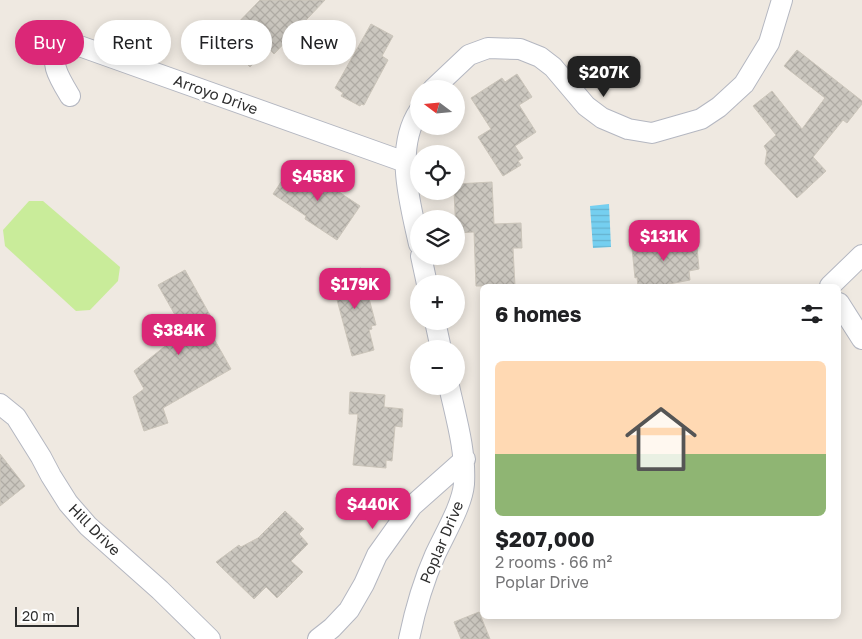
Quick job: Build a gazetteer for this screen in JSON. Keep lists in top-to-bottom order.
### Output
{
  "streets": {
    "street": ["Arroyo Drive", "Hill Drive", "Poplar Drive"]
  },
  "scale_bar": "20 m",
  "north": "left",
  "page": {
    "chip": [
      "Buy",
      "Rent",
      "Filters",
      "New"
    ],
    "price": [
      "$207K",
      "$458K",
      "$131K",
      "$179K",
      "$384K",
      "$440K"
    ],
    "map_buttons": ["+", "−"],
    "heading": "6 homes",
    "list": [
      {
        "name": "$207,000",
        "note": "2 rooms · 66 m² · Poplar Drive"
      }
    ],
    "scale": "20 m"
  }
}
